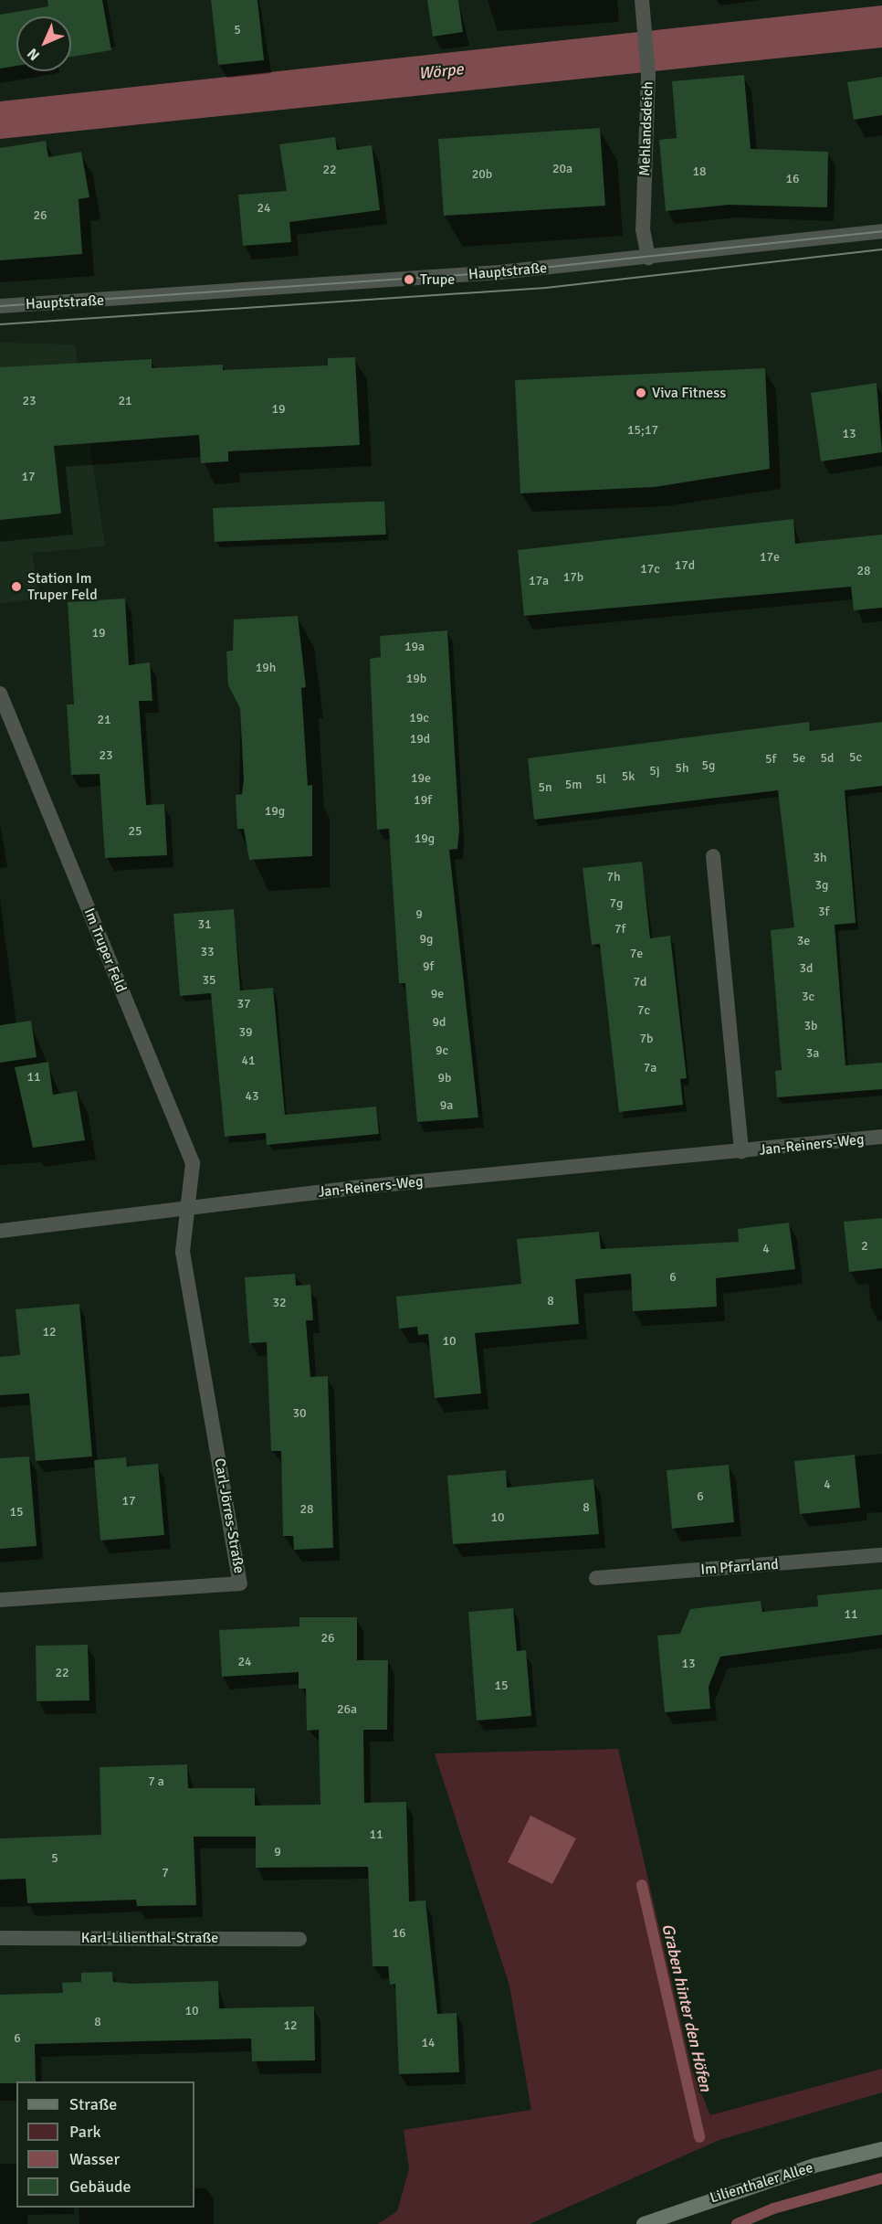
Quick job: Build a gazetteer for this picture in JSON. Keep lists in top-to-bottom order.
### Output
{
  "streets": {
    "main road": ["Lilienthaler Allee"],
    "street": [
      "Mehlandsdeich",
      "Hauptstraße",
      "Im Truper Feld",
      "Jan-Reiners-Weg",
      "Carl-Jörres-Straße",
      "Im Pfarrland",
      "Karl-Lilienthal-Straße"
    ]
  },
  "crossings": [
    ["Mehlandsdeich", "Hauptstraße"],
    ["Im Truper Feld", "Jan-Reiners-Weg"],
    ["Im Truper Feld", "Carl-Jörres-Straße"],
    ["Jan-Reiners-Weg", "Carl-Jörres-Straße"]
  ],
  "water": ["Wörpe", "Graben hinter den Höfen"],
  "places": ["Trupe", "Viva Fitness", "Station Im Truper Feld"],
  "house_numbers": [
    "5",
    "20a",
    "22",
    "18",
    "20b",
    "16",
    "24",
    "26",
    "23",
    "21",
    "19",
    "15;17",
    "13",
    "17",
    "17e",
    "17d",
    "17c",
    "28",
    "17b",
    "17a",
    "19",
    "19a",
    "19h",
    "19b",
    "19c",
    "21",
    "19d",
    "23",
    "5c",
    "5e",
    "5d",
    "5f",
    "5g",
    "5h",
    "5j",
    "5k",
    "19e",
    "5l",
    "5m",
    "5n",
    "19f",
    "19g",
    "25",
    "19g",
    "3h",
    "7h",
    "3g",
    "7g",
    "3f",
    "9",
    "31",
    "7f",
    "9g",
    "3e",
    "33",
    "7e",
    "9f",
    "3d",
    "35",
    "7d",
    "9e",
    "3c",
    "37",
    "7c",
    "9d",
    "3b",
    "39",
    "7b",
    "9c",
    "3a",
    "41",
    "7a",
    "11",
    "9b",
    "43",
    "9a",
    "2",
    "4",
    "6",
    "8",
    "32",
    "12",
    "10",
    "30",
    "4",
    "6",
    "17",
    "8",
    "28",
    "15",
    "10",
    "11",
    "26",
    "24",
    "13",
    "22",
    "15",
    "26a",
    "7 a",
    "11",
    "9",
    "5",
    "7",
    "16",
    "10",
    "8",
    "12",
    "6",
    "14"
  ],
  "legend": [
    "Straße",
    "Park",
    "Wasser",
    "Gebäude"
  ],
  "north": "bottom left"
}
